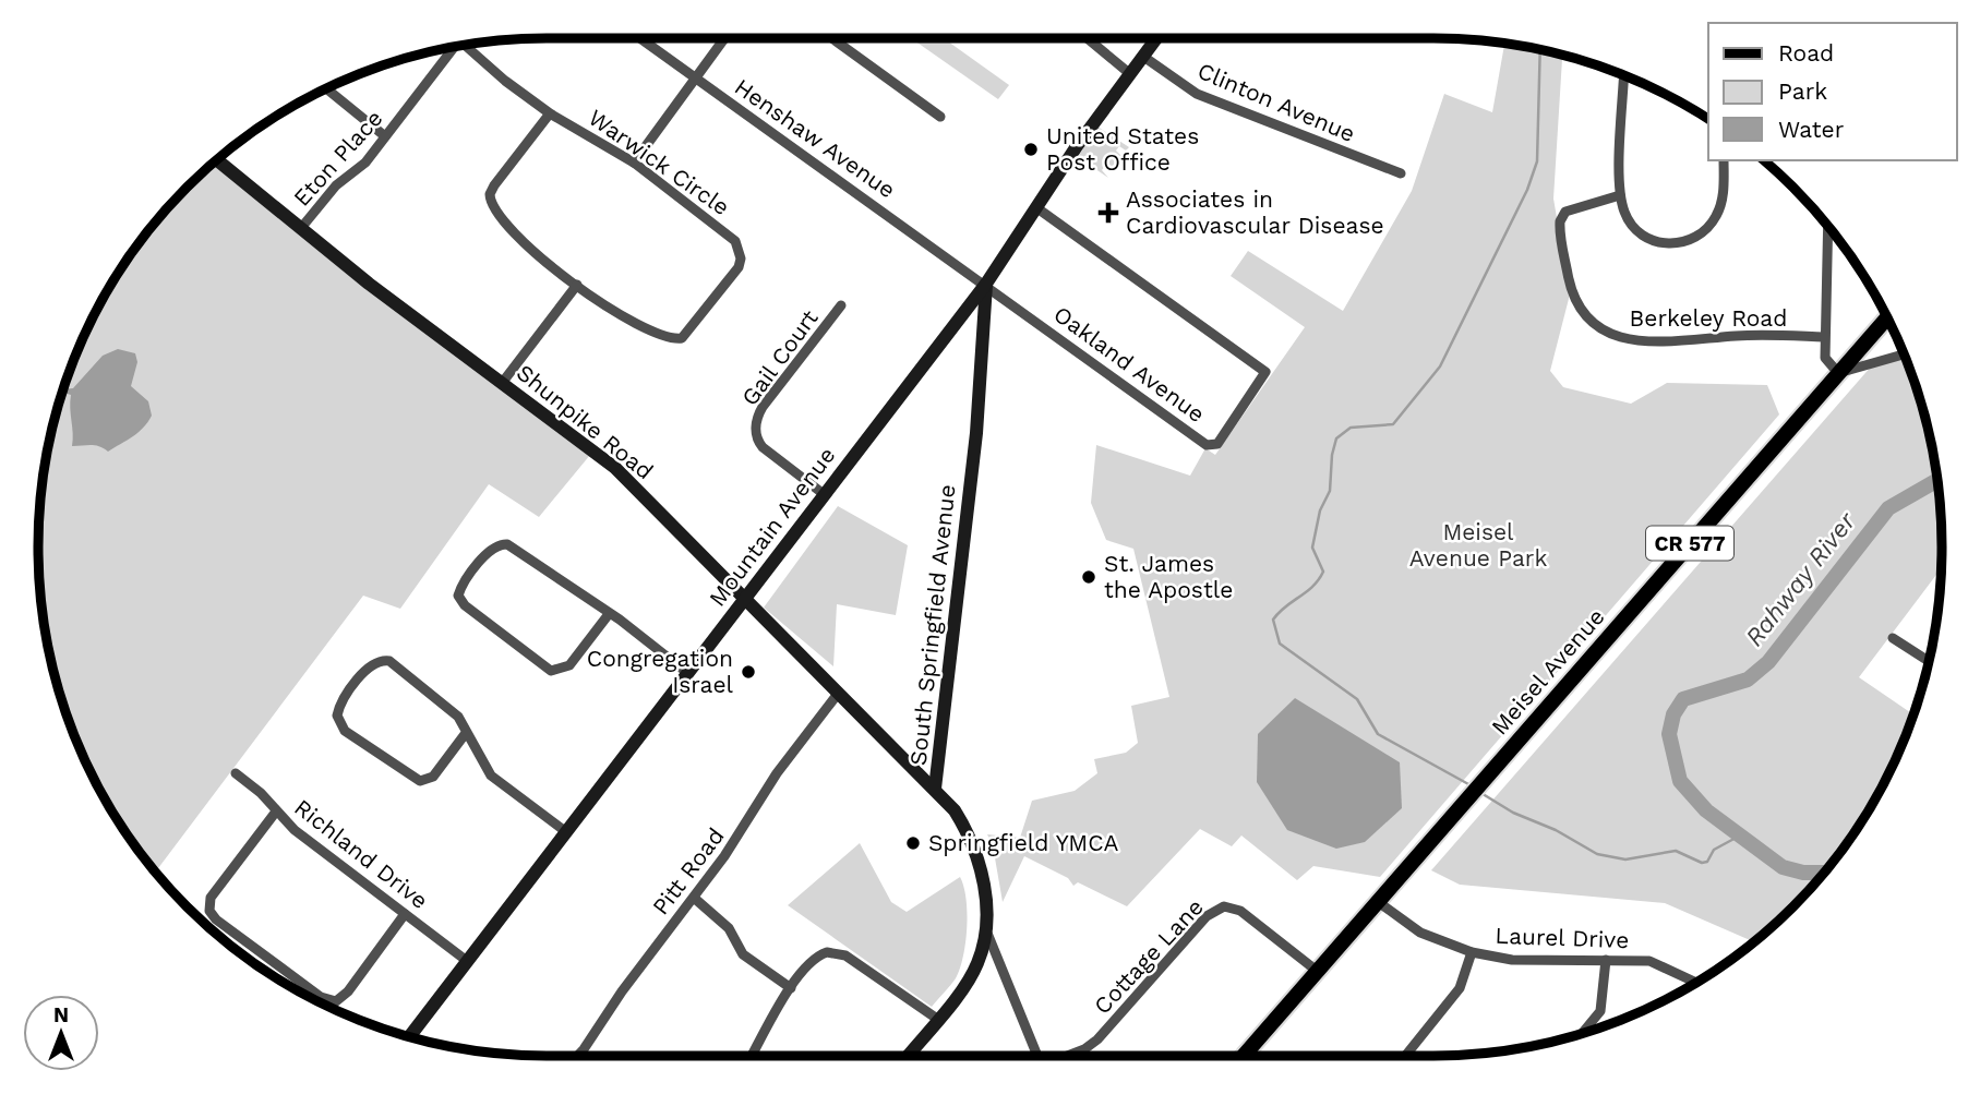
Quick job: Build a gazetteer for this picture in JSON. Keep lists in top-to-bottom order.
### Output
{
  "streets": {
    "main road": ["CR 577", "Meisel Avenue"],
    "street": [
      "Clinton Avenue",
      "Henshaw Avenue",
      "Eton Place",
      "Warwick Circle",
      "Berkeley Road",
      "Gail Court",
      "Oakland Avenue",
      "Shunpike Road",
      "Mountain Avenue",
      "South Springfield Avenue",
      "Richland Drive",
      "Pitt Road",
      "Laurel Drive",
      "Cottage Lane"
    ]
  },
  "crossings": [
    ["Clinton Avenue", "Mountain Avenue"],
    ["Henshaw Avenue", "Oakland Avenue"],
    ["Henshaw Avenue", "Mountain Avenue"],
    ["Henshaw Avenue", "South Springfield Avenue"],
    ["Eton Place", "Shunpike Road"],
    ["Gail Court", "Mountain Avenue"],
    ["Oakland Avenue", "Mountain Avenue"],
    ["Oakland Avenue", "South Springfield Avenue"],
    ["Shunpike Road", "Mountain Avenue"],
    ["Shunpike Road", "South Springfield Avenue"],
    ["Shunpike Road", "Pitt Road"],
    ["Mountain Avenue", "South Springfield Avenue"],
    ["Mountain Avenue", "Richland Drive"],
    ["Meisel Avenue", "Laurel Drive"],
    ["Meisel Avenue", "Cottage Lane"]
  ],
  "water": ["Rahway River"],
  "parks": ["Meisel Avenue Park"],
  "places": {
    "other": [
      "United States Post Office",
      "St. James the Apostle",
      "Congregation Israel",
      "Springfield YMCA"
    ],
    "health": ["Associates in Cardiovascular Disease"]
  },
  "legend": ["Road", "Park", "Water"],
  "north": "top"
}
